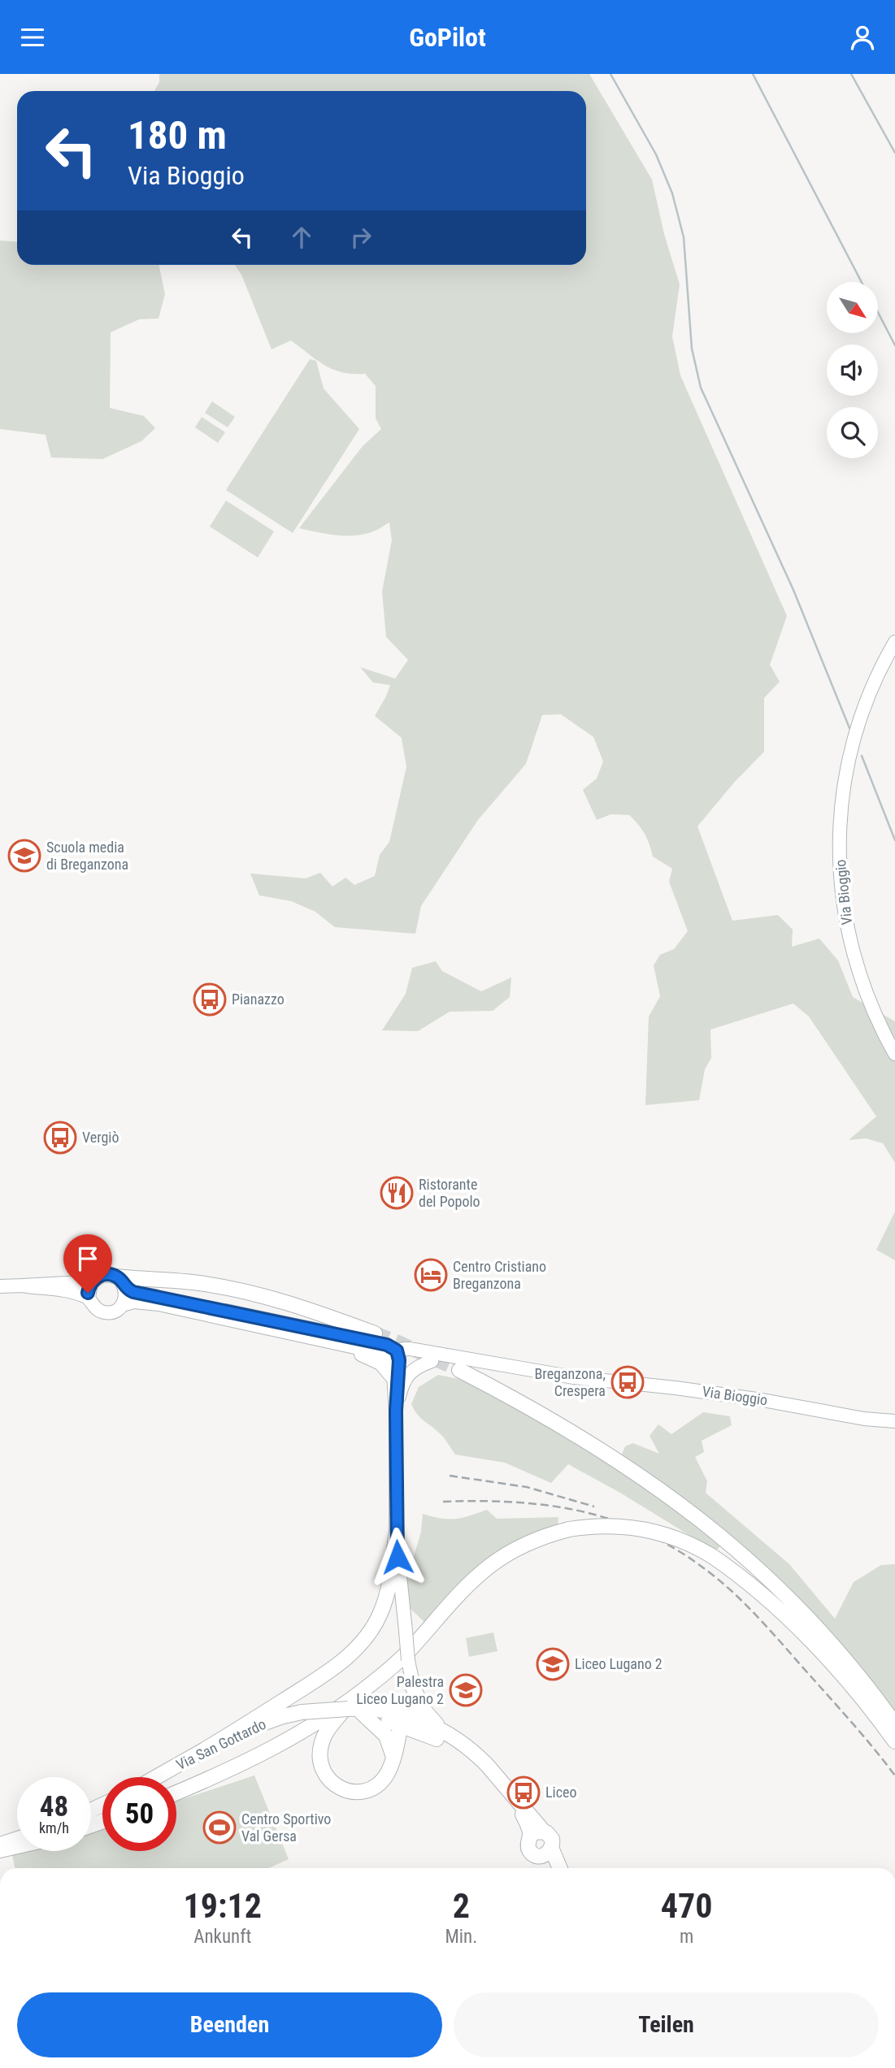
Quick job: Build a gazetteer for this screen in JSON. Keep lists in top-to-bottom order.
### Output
{
  "streets": {
    "main road": ["Via Bioggio", "Via San Gottardo"]
  },
  "places": {
    "school or university": ["Scuola media di Breganzona", "Liceo Lugano 2", "Palestra Liceo Lugano 2"],
    "bus stop": [
      "Pianazzo",
      "Vergiò",
      "Breganzona, Crespera",
      "Liceo"
    ],
    "restaurant": ["Ristorante del Popolo"],
    "hotel": ["Centro Cristiano Breganzona"],
    "sports": ["Centro Sportivo Val Gersa"]
  },
  "north": "bottom right",
  "page": {
    "header": "GoPilot",
    "turn": ["180 m", "Via Bioggio"],
    "speed": "48 km/h",
    "limit": "50",
    "eta": [
      "19:12",
      "Ankunft",
      "2",
      "Min.",
      "470",
      "m"
    ],
    "buttons": ["Beenden", "Teilen"]
  }
}
